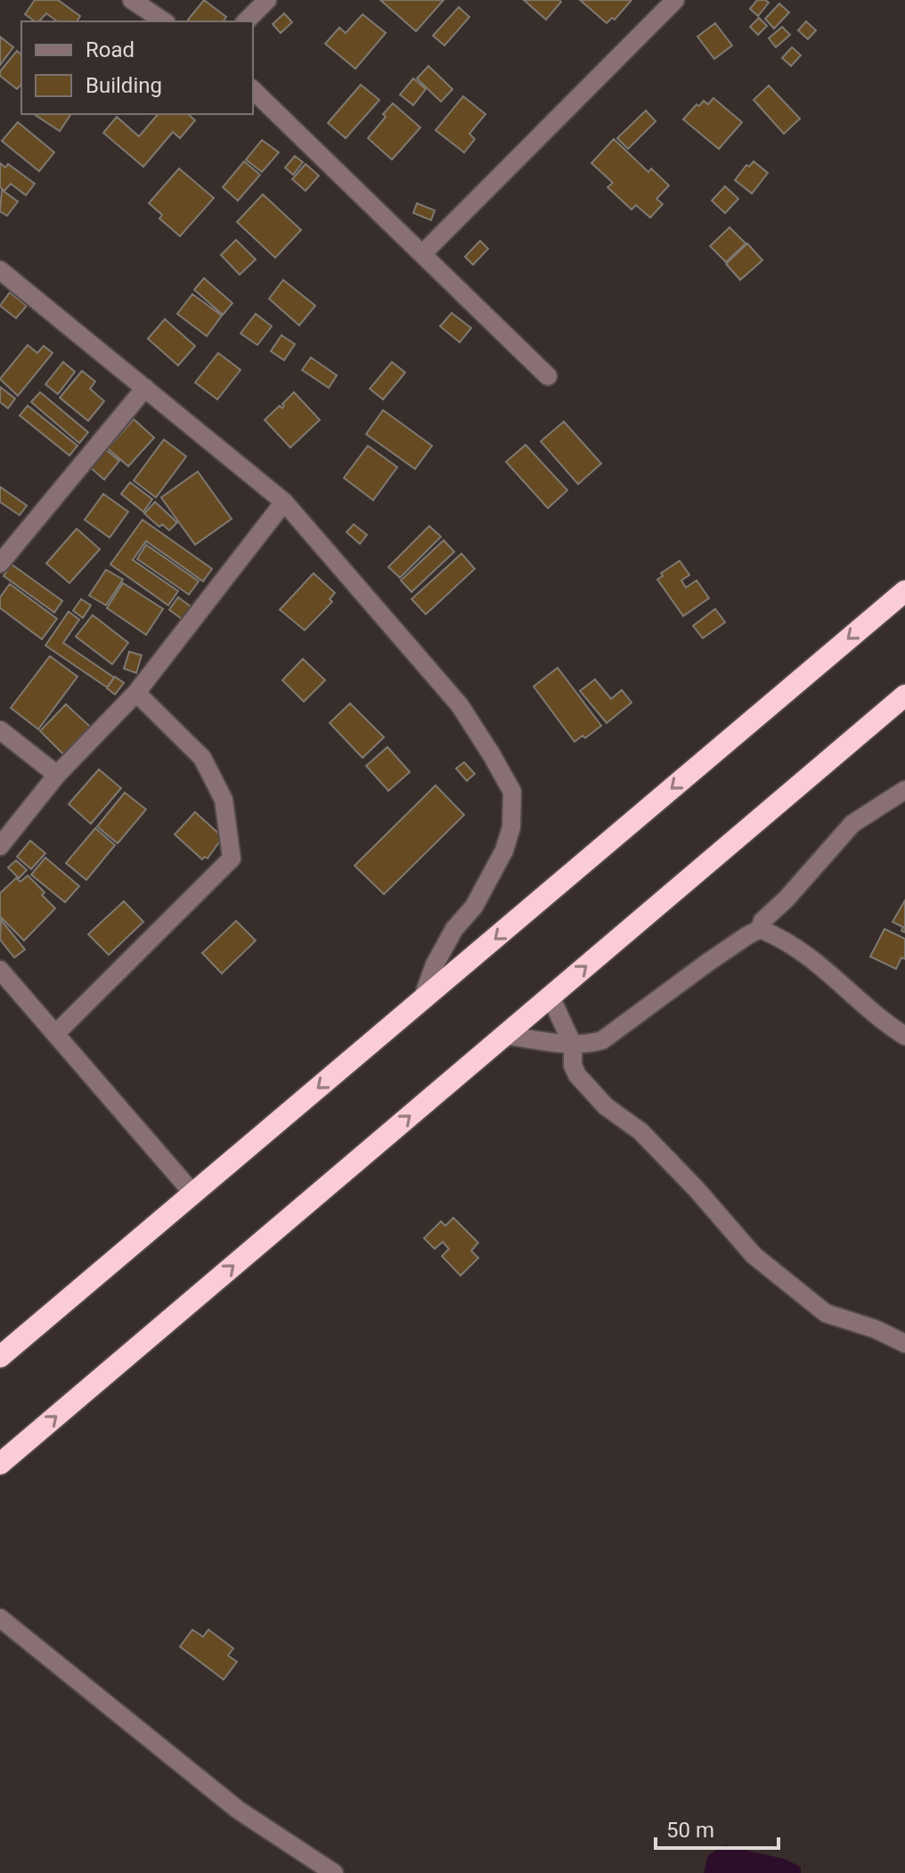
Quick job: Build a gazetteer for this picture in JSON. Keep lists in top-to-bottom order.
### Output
{
  "legend": ["Road", "Building"],
  "scale_bar": "50 m"
}
